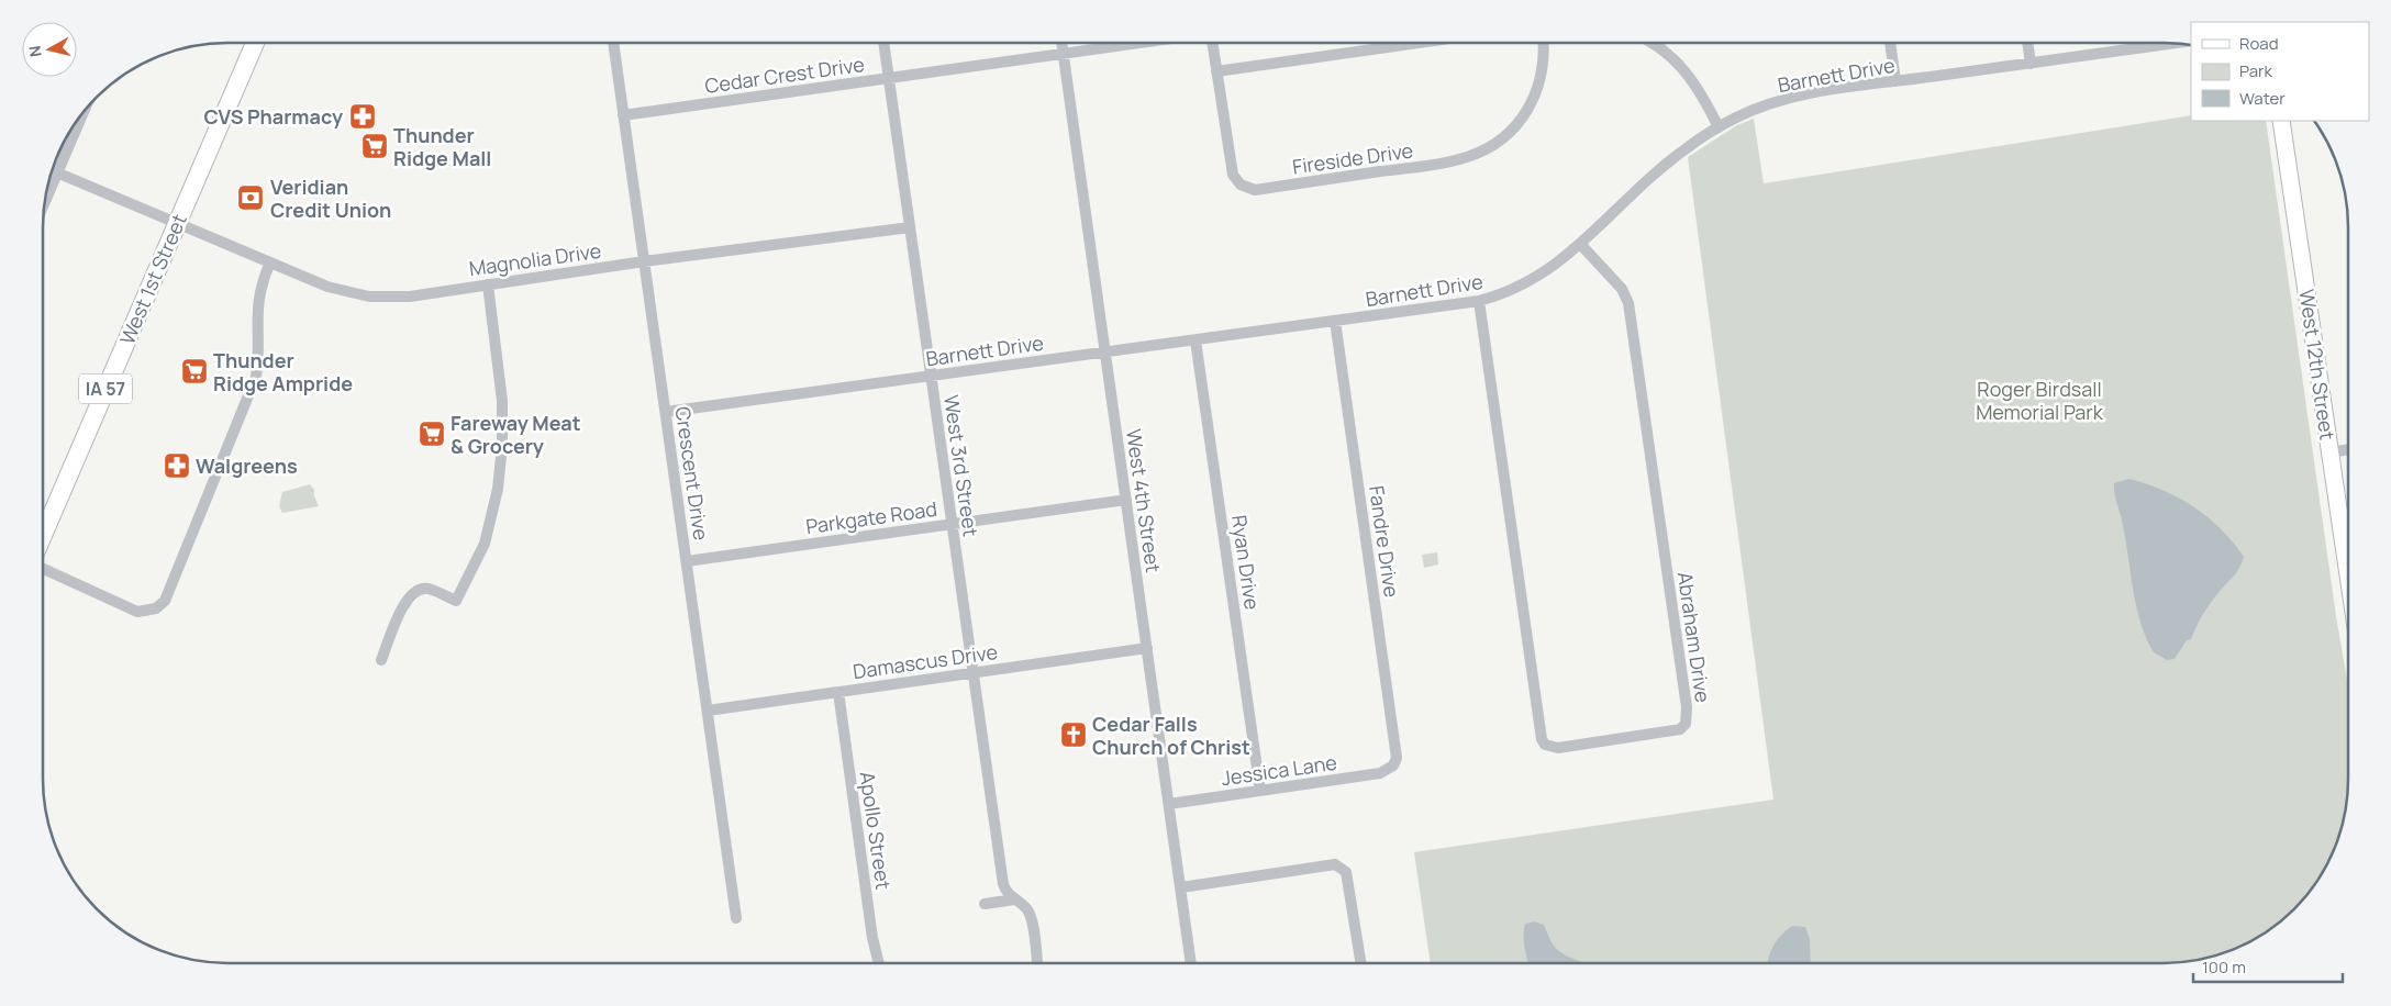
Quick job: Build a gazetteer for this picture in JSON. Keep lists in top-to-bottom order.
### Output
{
  "streets": {
    "main road": ["West 1st Street", "West 12th Street", "IA 57"],
    "street": [
      "Cedar Crest Drive",
      "Barnett Drive",
      "Fireside Drive",
      "Magnolia Drive",
      "West 3rd Street",
      "Crescent Drive",
      "West 4th Street",
      "Parkgate Road",
      "Fandre Drive",
      "Ryan Drive",
      "Abraham Drive",
      "Damascus Drive",
      "Jessica Lane",
      "Apollo Street"
    ]
  },
  "crossings": [
    ["Cedar Crest Drive", "West 3rd Street"],
    ["Cedar Crest Drive", "Crescent Drive"],
    ["Cedar Crest Drive", "West 4th Street"],
    ["Barnett Drive", "West 3rd Street"],
    ["Barnett Drive", "Crescent Drive"],
    ["Barnett Drive", "West 4th Street"],
    ["Barnett Drive", "Fandre Drive"],
    ["Barnett Drive", "Ryan Drive"],
    ["Barnett Drive", "Abraham Drive"],
    ["Magnolia Drive", "West 1st Street"],
    ["Magnolia Drive", "West 3rd Street"],
    ["Magnolia Drive", "Crescent Drive"],
    ["West 3rd Street", "Parkgate Road"],
    ["West 3rd Street", "Damascus Drive"],
    ["Crescent Drive", "Parkgate Road"],
    ["Crescent Drive", "Damascus Drive"],
    ["West 4th Street", "Parkgate Road"],
    ["West 4th Street", "Damascus Drive"],
    ["West 4th Street", "Jessica Lane"],
    ["Fandre Drive", "Jessica Lane"],
    ["Ryan Drive", "Jessica Lane"],
    ["Damascus Drive", "Apollo Street"]
  ],
  "parks": ["Roger Birdsall Memorial Park"],
  "places": {
    "pharmacy": ["CVS Pharmacy", "Walgreens"],
    "supermarket": ["Thunder Ridge Mall", "Thunder Ridge Ampride", "Fareway Meat & Grocery"],
    "bank": ["Veridian Credit Union"],
    "church": ["Cedar Falls Church of Christ"]
  },
  "legend": ["Road", "Park", "Water"],
  "scale_bar": "100 m",
  "north": "left"
}
